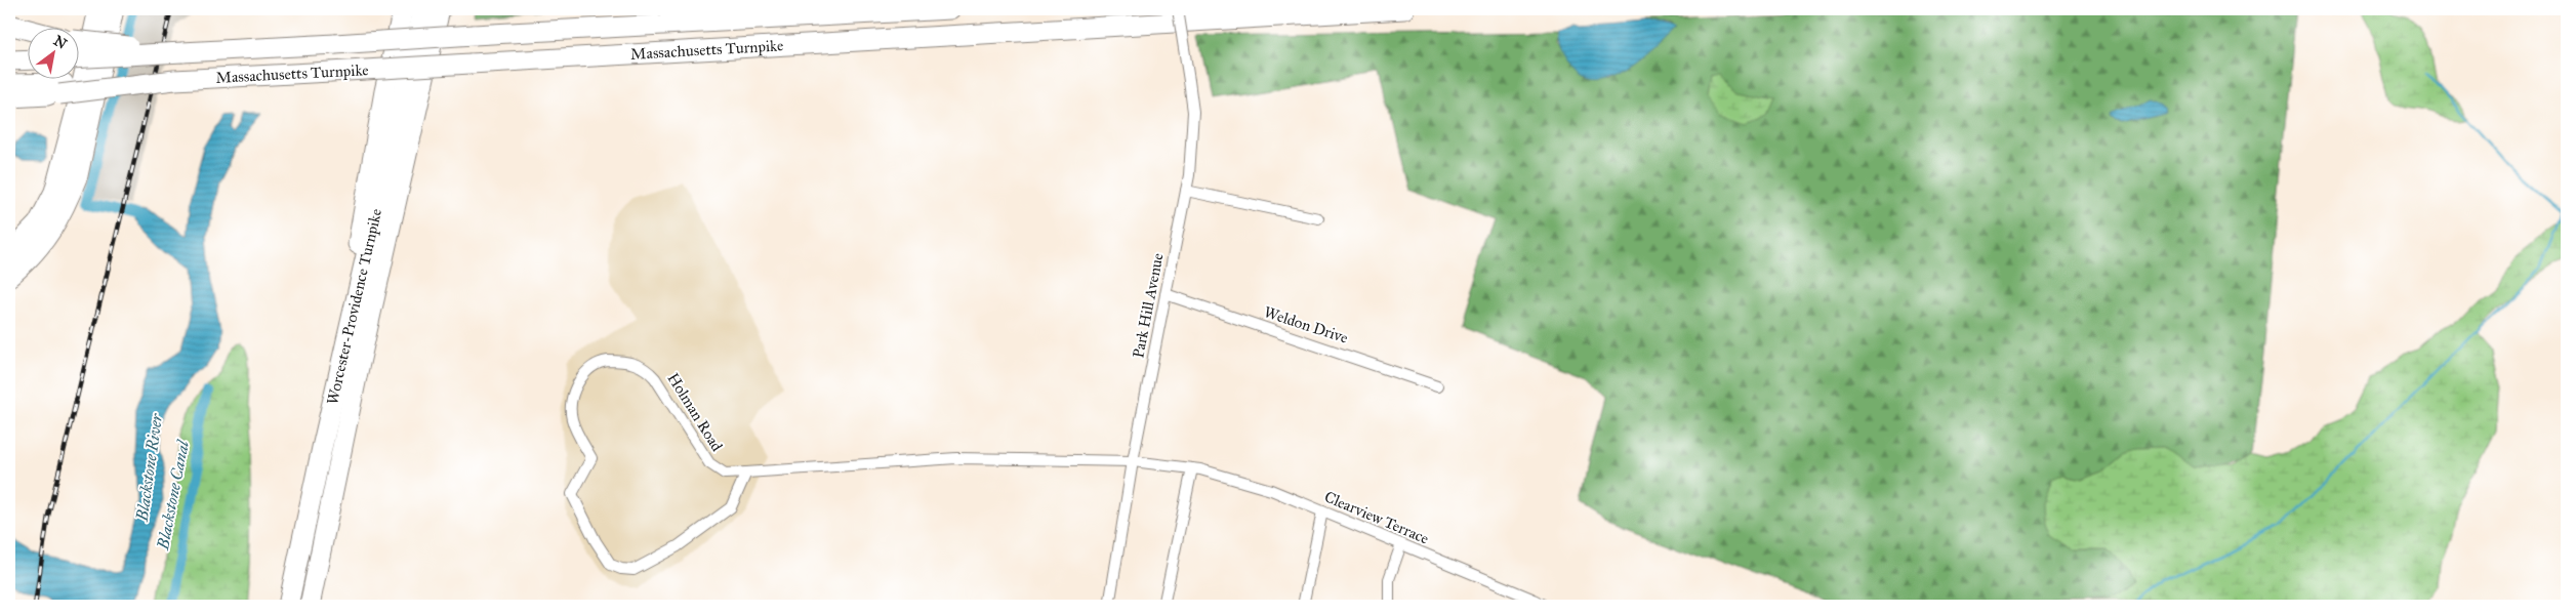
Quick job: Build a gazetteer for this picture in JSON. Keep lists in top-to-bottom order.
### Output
{
  "streets": {
    "highway": ["Massachusetts Turnpike", "Worcester-Providence Turnpike"],
    "street": [
      "Park Hill Avenue",
      "Weldon Drive",
      "Holman Road",
      "Clearview Terrace"
    ]
  },
  "crossings": [
    ["Park Hill Avenue", "Weldon Drive"],
    ["Park Hill Avenue", "Holman Road"],
    ["Park Hill Avenue", "Clearview Terrace"],
    ["Holman Road", "Clearview Terrace"]
  ],
  "water": ["Blackstone River", "Blackstone Canal"],
  "north": "top right"
}
